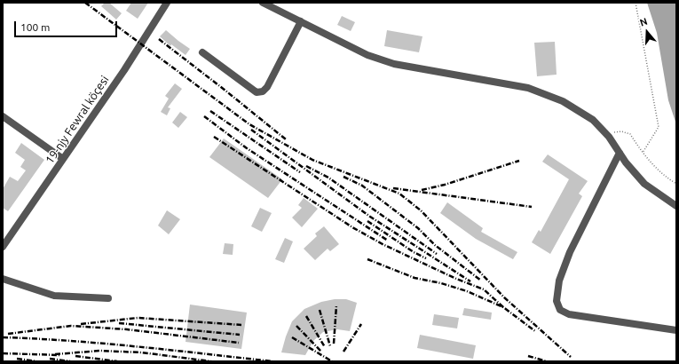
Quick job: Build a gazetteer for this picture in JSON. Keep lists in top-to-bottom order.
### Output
{
  "streets": {
    "street": ["19-njy Fewral köçesi"]
  },
  "scale_bar": "100 m",
  "north": "top"
}
